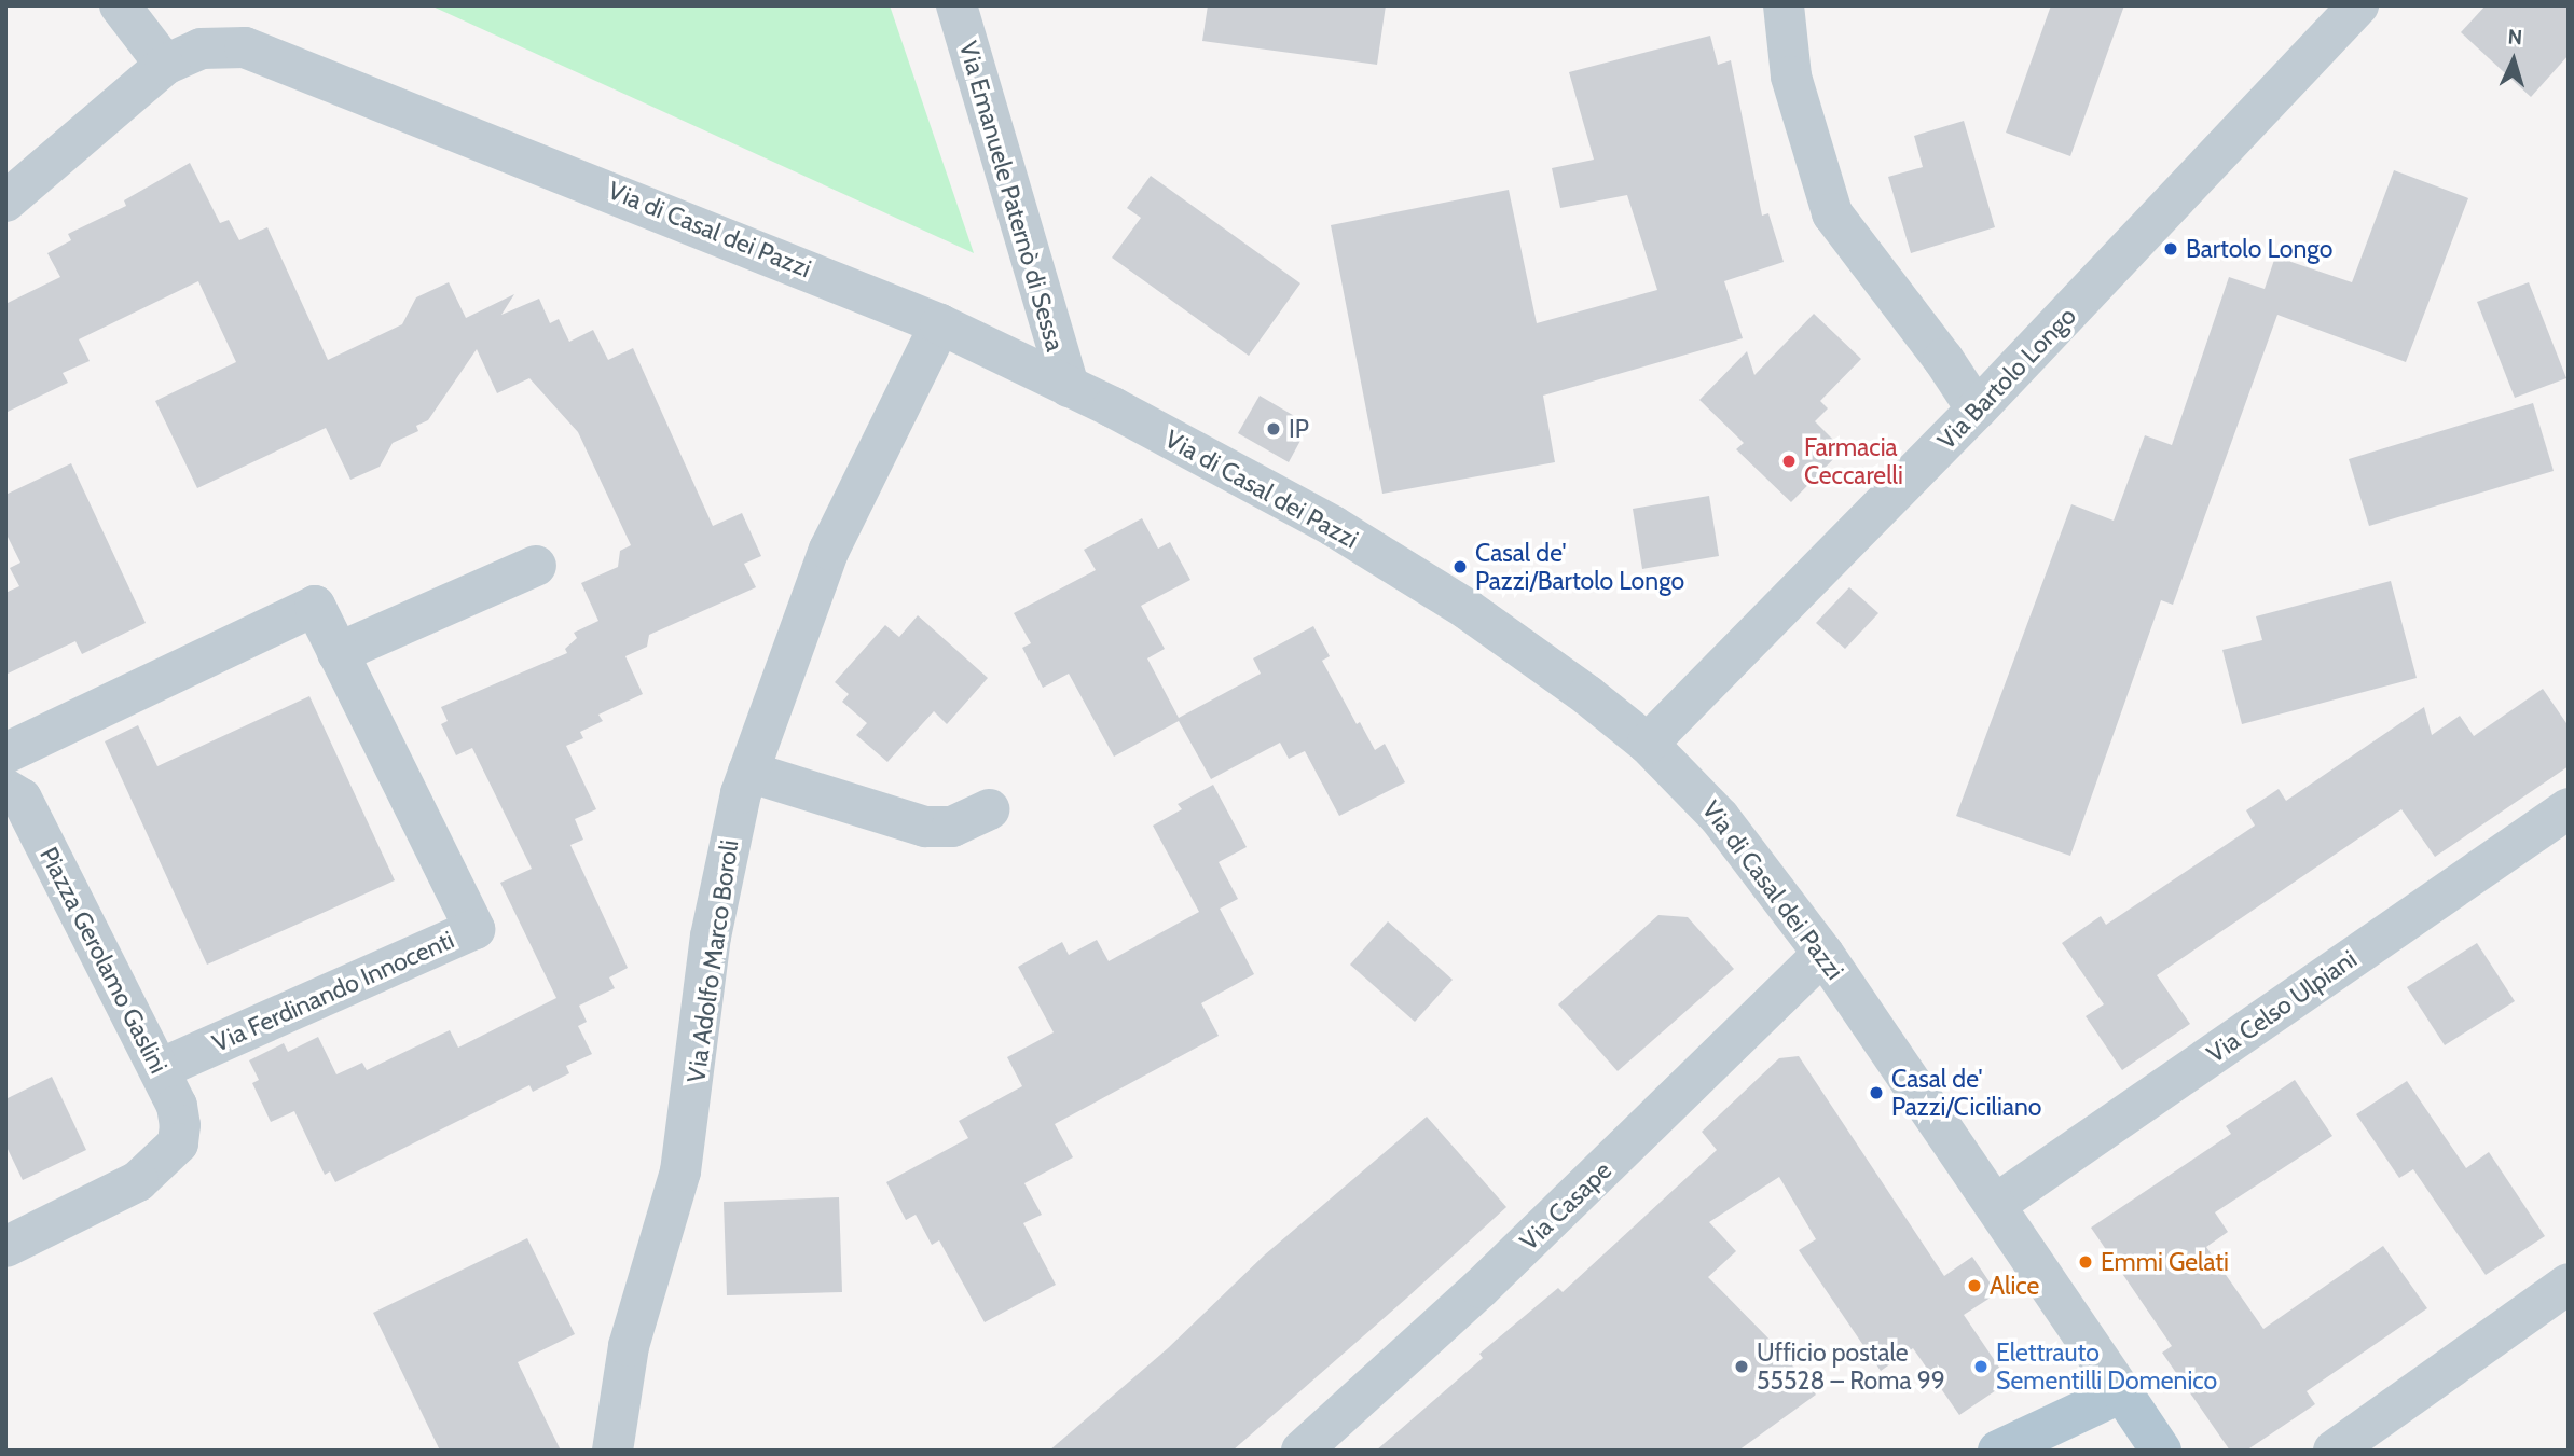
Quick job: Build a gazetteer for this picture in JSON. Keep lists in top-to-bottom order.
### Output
{
  "streets": {
    "street": [
      "Via Emanuele Paternò di Sessa",
      "Via di Casal dei Pazzi",
      "Via Bartolo Longo",
      "Piazza Gerolamo Gaslini",
      "Via Adolfo Marco Boroli",
      "Via Ferdinando Innocenti",
      "Via Celso Ulpiani",
      "Via Casape"
    ]
  },
  "crossings": [
    ["Via Emanuele Paternò di Sessa", "Via di Casal dei Pazzi"],
    ["Via di Casal dei Pazzi", "Via Bartolo Longo"],
    ["Via di Casal dei Pazzi", "Via Adolfo Marco Boroli"],
    ["Via di Casal dei Pazzi", "Via Celso Ulpiani"],
    ["Via di Casal dei Pazzi", "Via Casape"],
    ["Piazza Gerolamo Gaslini", "Via Ferdinando Innocenti"]
  ],
  "places": [
    "Bartolo Longo",
    "IP",
    "Farmacia Ceccarelli",
    "Casal de' Pazzi/Bartolo Longo",
    "Casal de' Pazzi/Ciciliano",
    "Emmi Gelati",
    "Alice",
    "Ufficio postale 55528 – Roma 99",
    "Elettrauto Sementilli Domenico"
  ],
  "north": "top"
}
